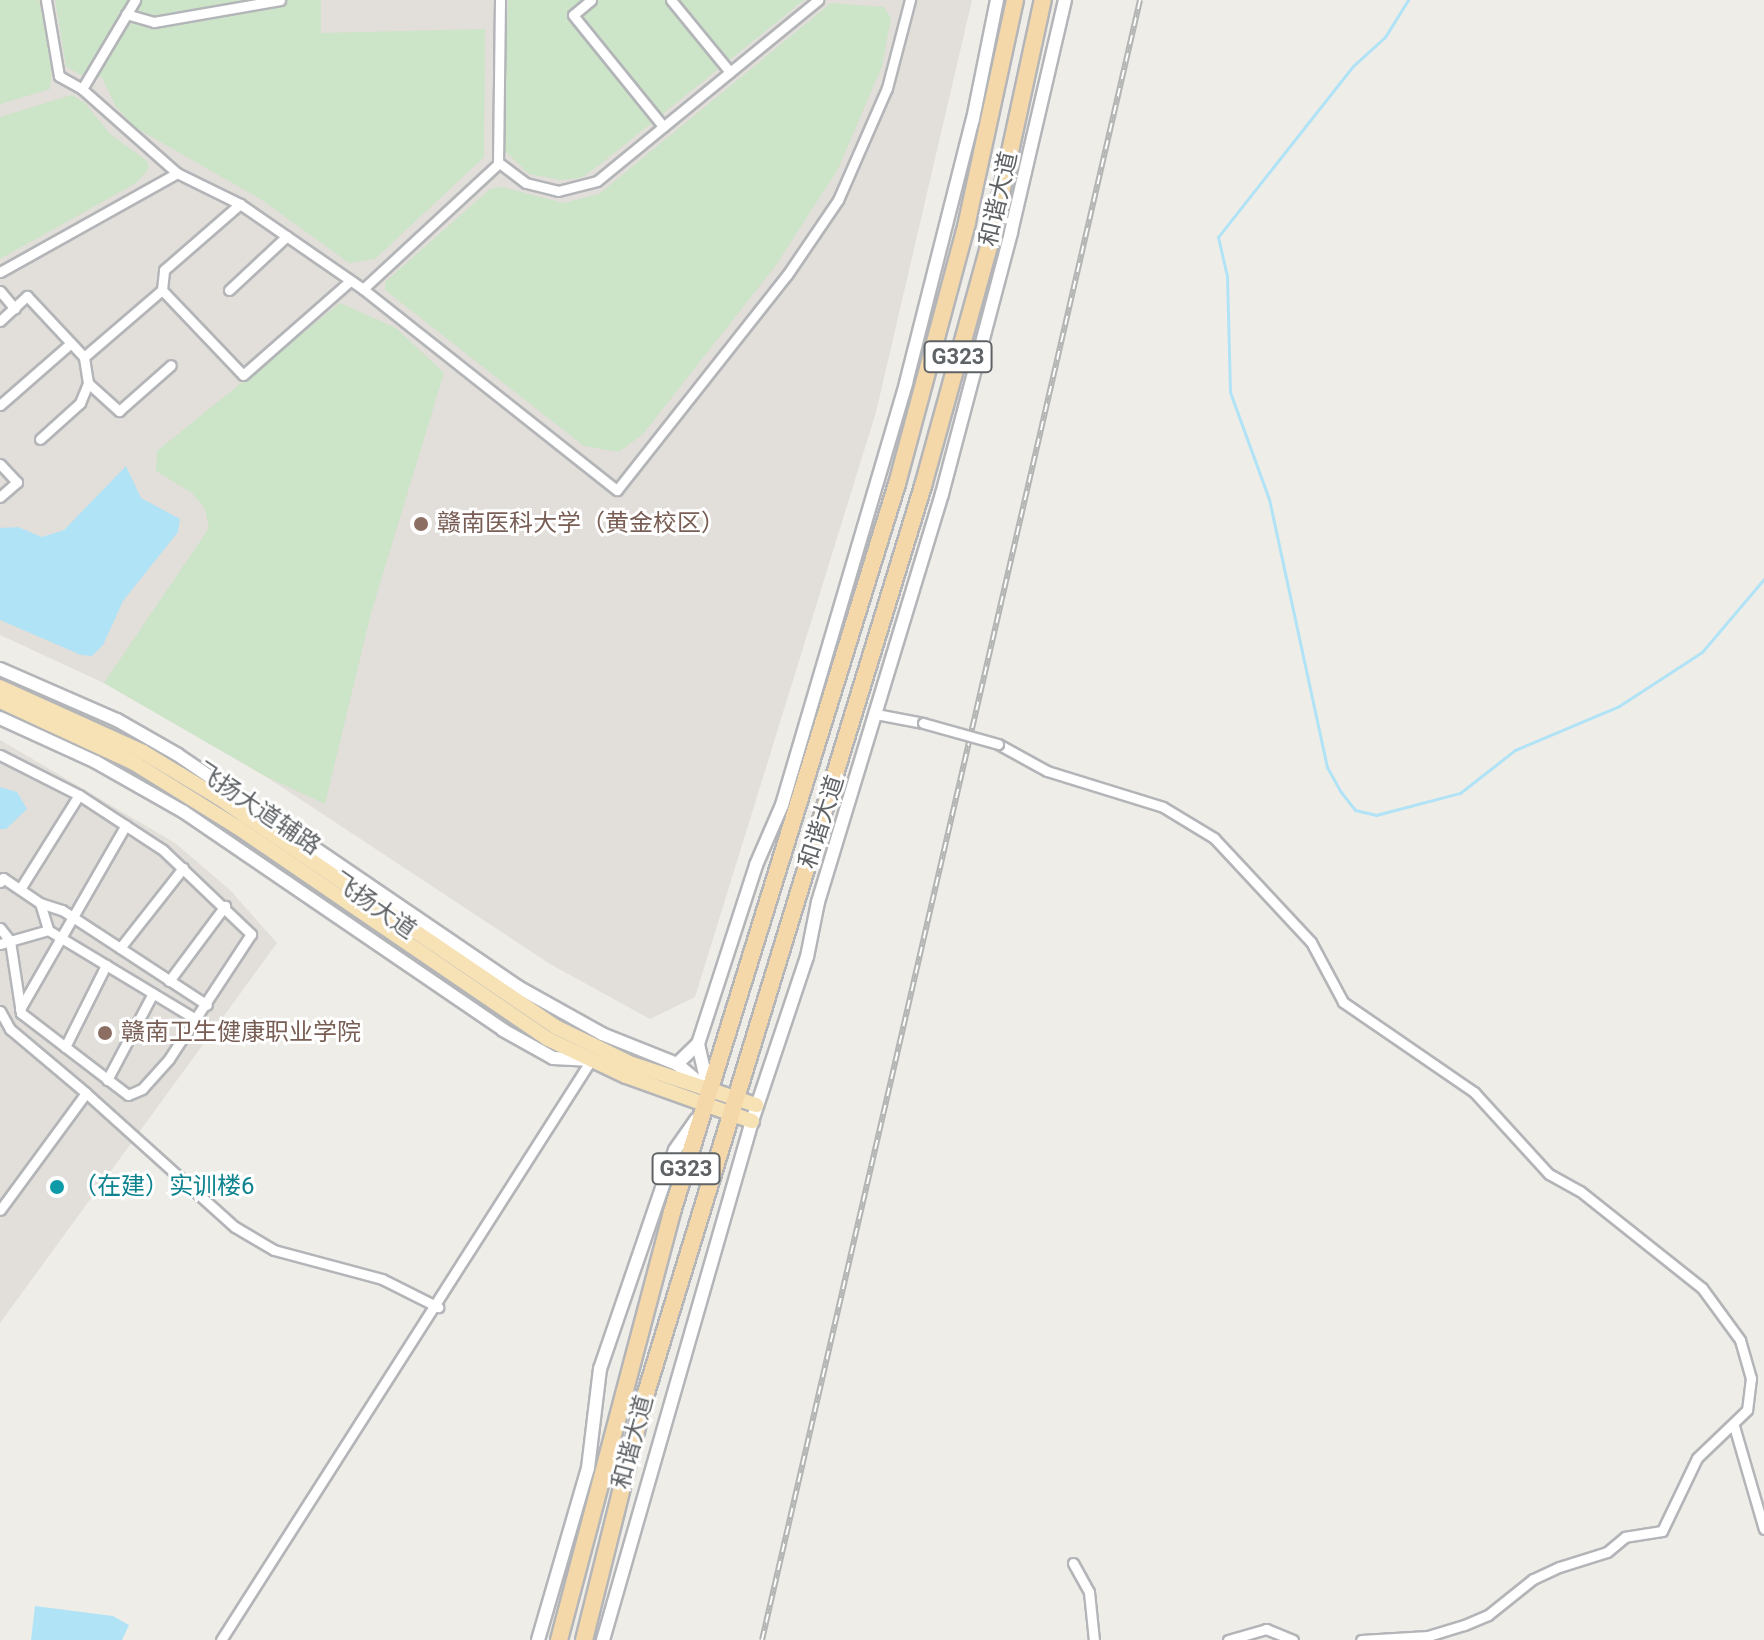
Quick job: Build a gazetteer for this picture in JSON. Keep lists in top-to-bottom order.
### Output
{
  "streets": {
    "highway": ["和谐大道", "G323"],
    "main road": ["飞扬大道"],
    "street": ["飞扬大道辅路"]
  },
  "crossings": [
    ["和谐大道", "G323"],
    ["和谐大道", "飞扬大道辅路"],
    ["和谐大道", "飞扬大道"],
    ["G323", "飞扬大道辅路"],
    ["G323", "飞扬大道"],
    ["飞扬大道辅路", "飞扬大道"]
  ],
  "places": ["赣南医科大学（黄金校区）", "赣南卫生健康职业学院", "（在建）实训楼6"]
}
